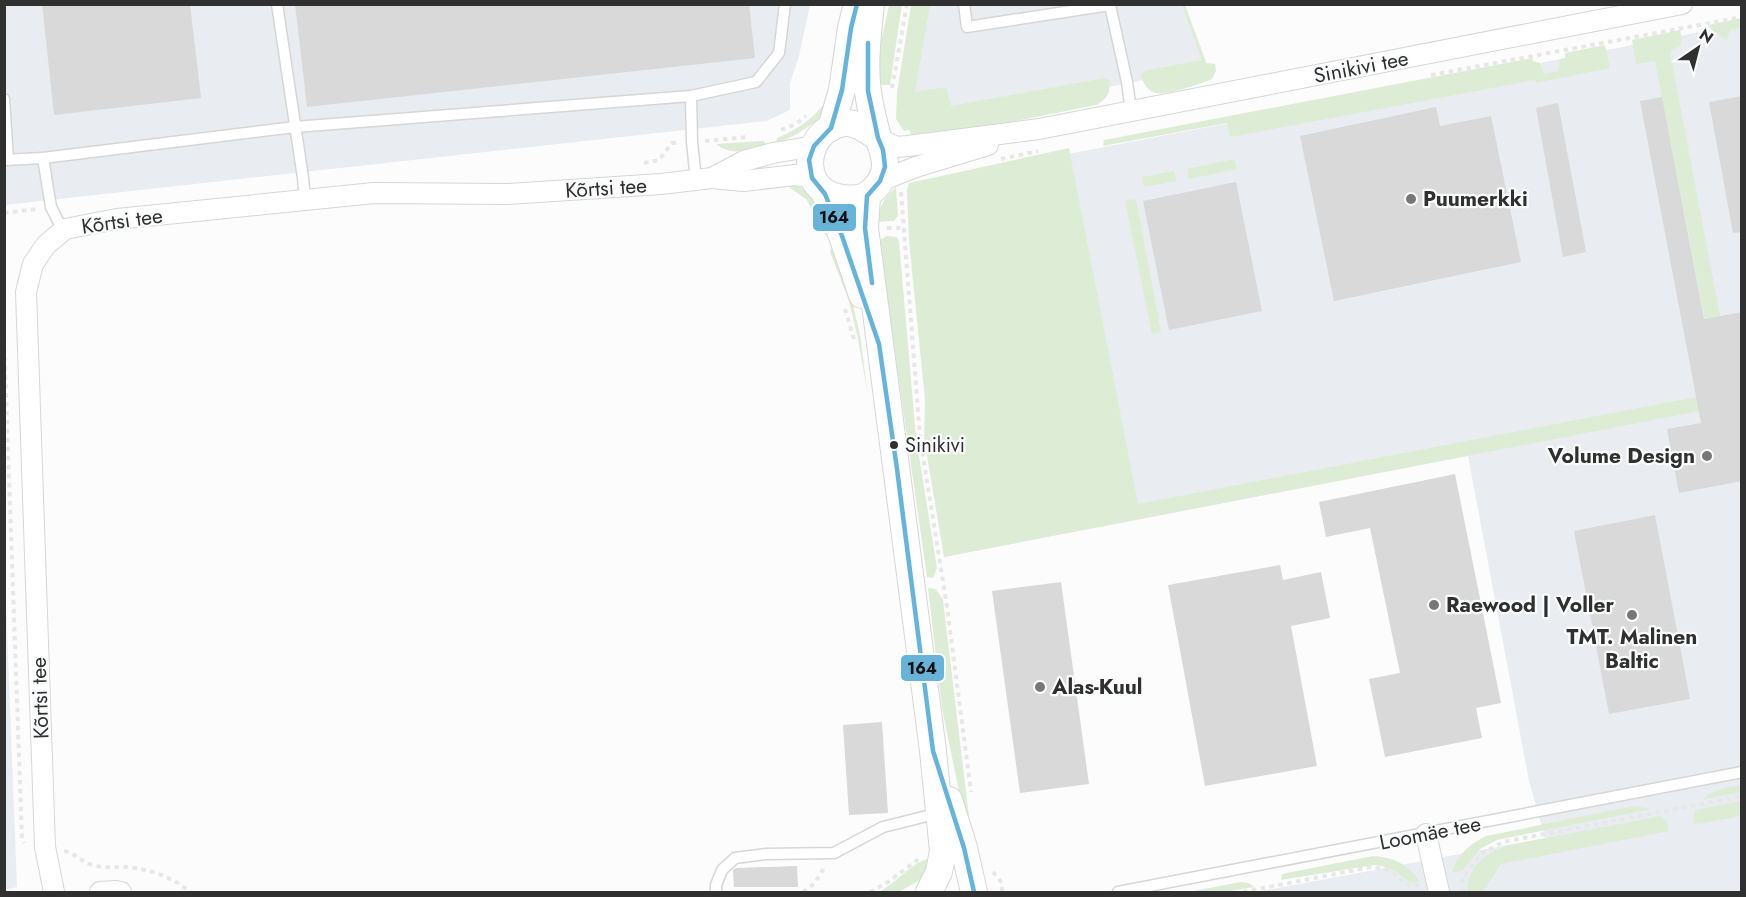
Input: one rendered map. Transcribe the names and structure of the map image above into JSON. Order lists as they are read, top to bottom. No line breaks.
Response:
{"streets":{"street":["Sinikivi tee","Kõrtsi tee"],"lane":["Loomäe tee"]},"crossings":[["Sinikivi tee","Kõrtsi tee"]],"places":["Puumerkki","Sinikivi","Volume Design","Raewood | Voller","TMT. Malinen Baltic","Alas-Kuul"],"lines":["transit line 164"],"north":"top right"}
